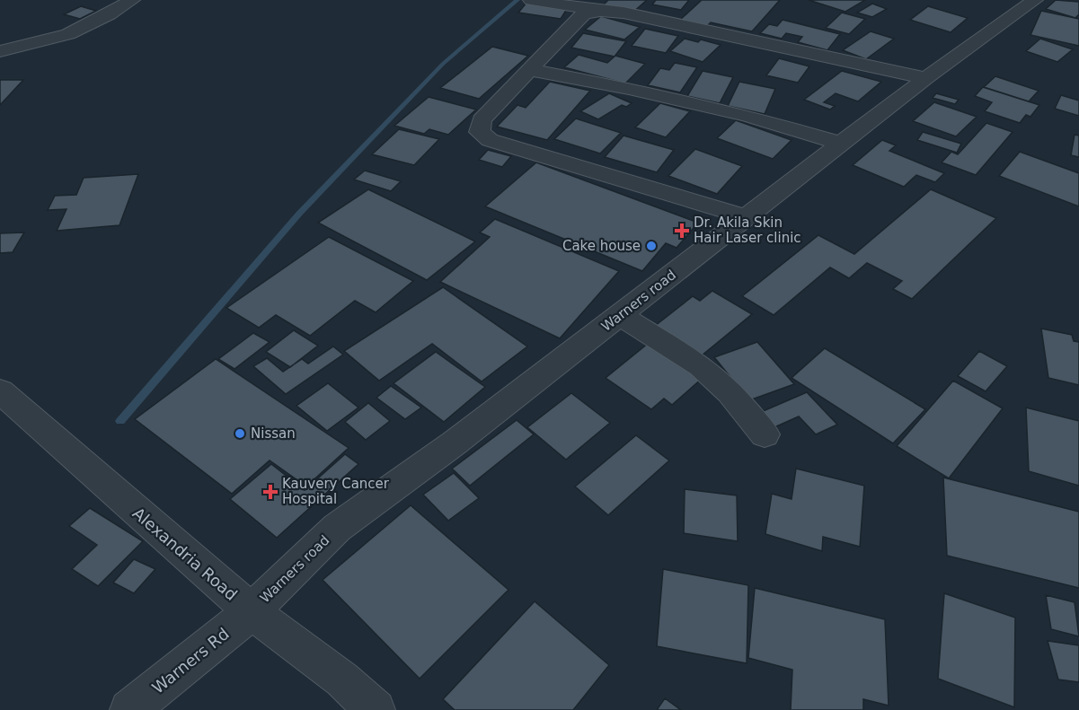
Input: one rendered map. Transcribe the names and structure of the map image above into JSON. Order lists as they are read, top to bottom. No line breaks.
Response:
{"streets":{"street":["Warners road","Alexandria Road","Warners Rd"]},"crossings":[["Warners road","Alexandria Road"],["Warners road","Warners Rd"],["Alexandria Road","Warners Rd"]],"places":{"health":["Dr. Akila Skin Hair Laser clinic","Kauvery Cancer Hospital"],"other":["Cake house","Nissan"]}}
